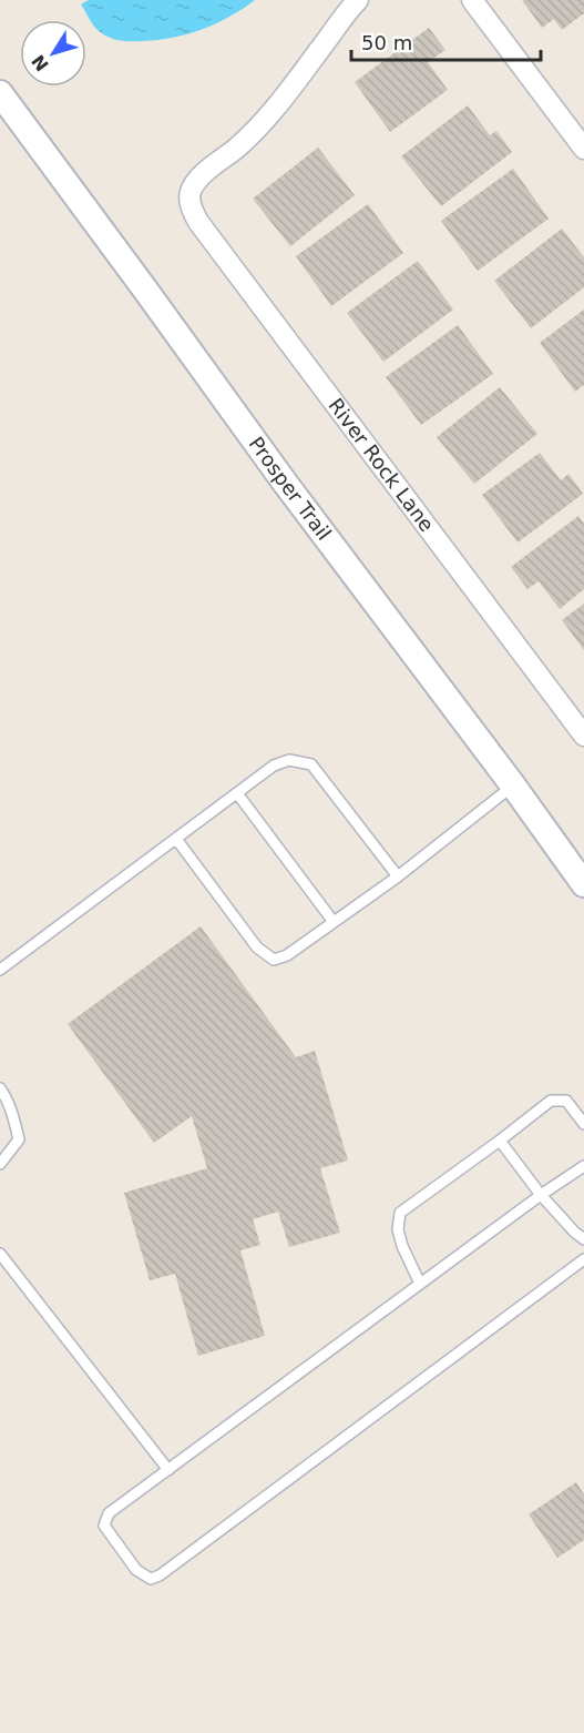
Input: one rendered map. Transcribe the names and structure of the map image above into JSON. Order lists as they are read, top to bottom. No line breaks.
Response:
{"streets":{"street":["River Rock Lane","Prosper Trail"]},"scale_bar":"50 m","north":"bottom left"}
